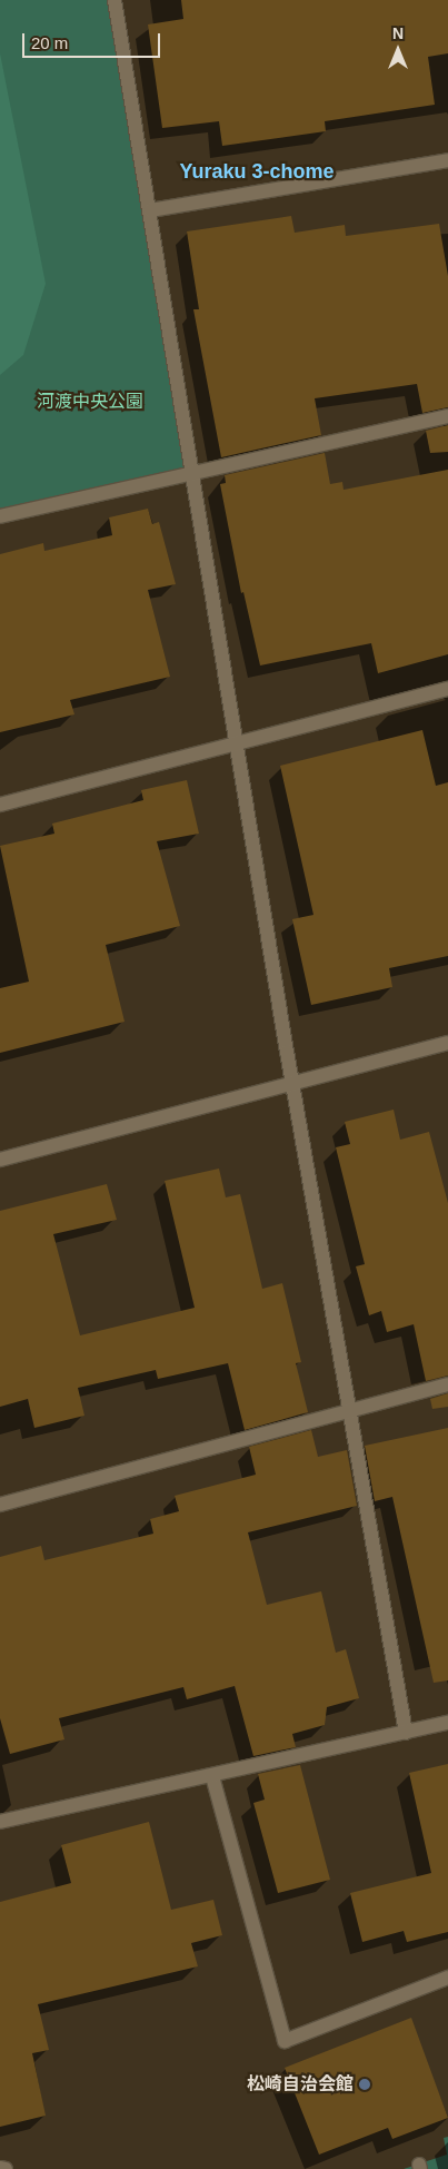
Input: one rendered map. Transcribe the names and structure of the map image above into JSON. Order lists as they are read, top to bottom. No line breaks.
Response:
{"districts":["Yuraku 3-chome"],"parks":["河渡中央公園"],"places":["松崎自治会館"],"scale_bar":"20 m","north":"top"}
